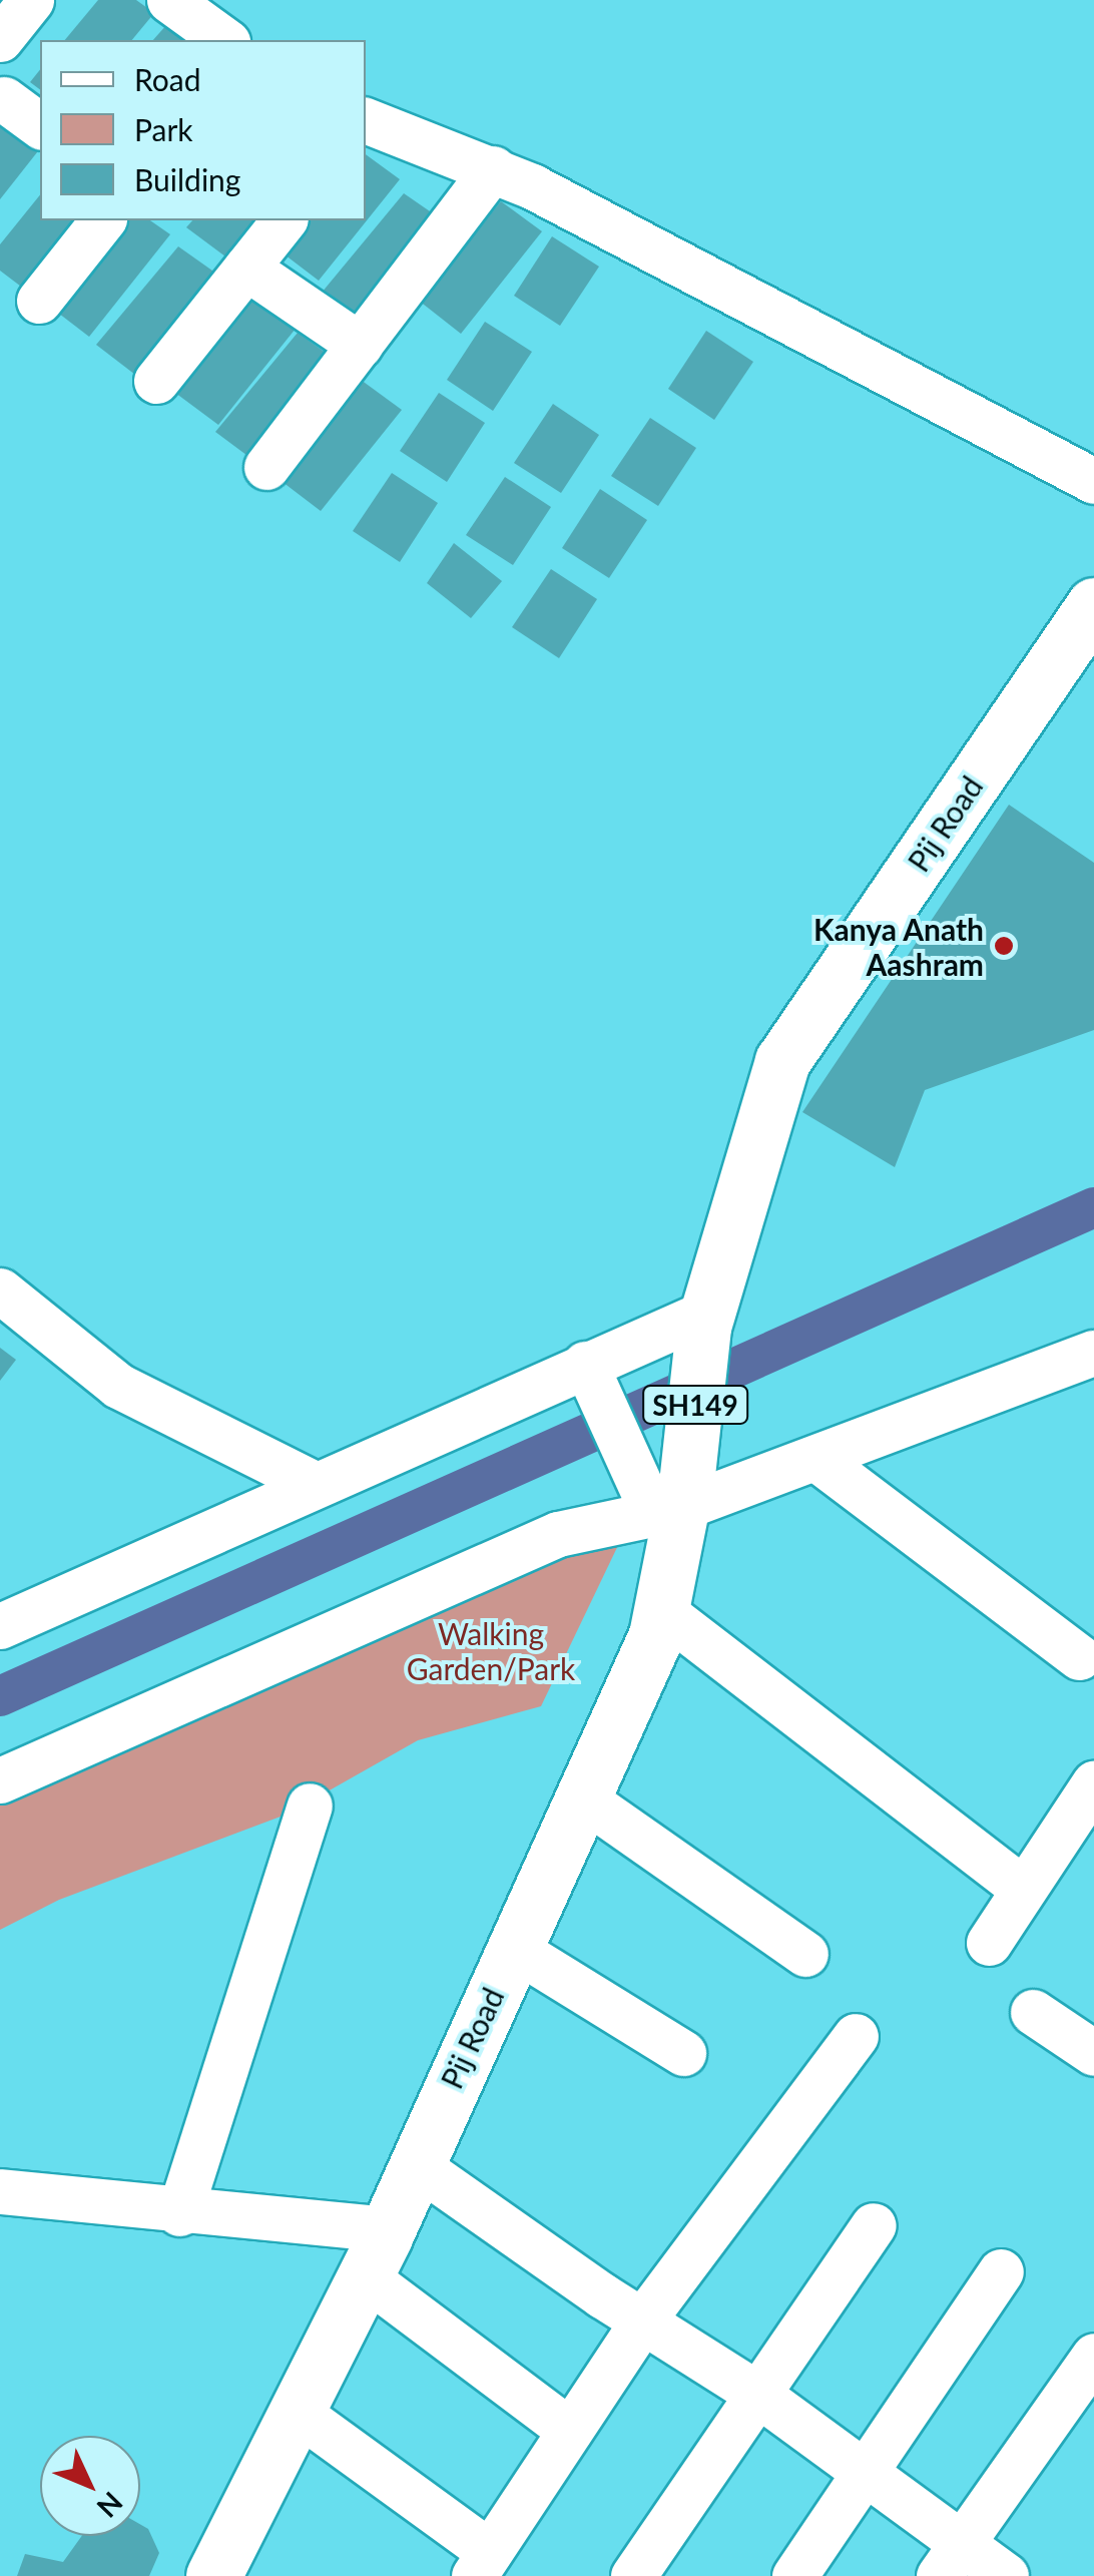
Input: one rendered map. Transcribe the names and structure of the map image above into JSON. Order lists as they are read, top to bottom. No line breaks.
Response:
{"streets":{"main road":["Pij Road","SH149"]},"crossings":[["Pij Road","SH149"]],"parks":["Walking Garden/Park"],"places":["Kanya Anath Aashram"],"legend":["Road","Park","Building"],"north":"bottom right"}
